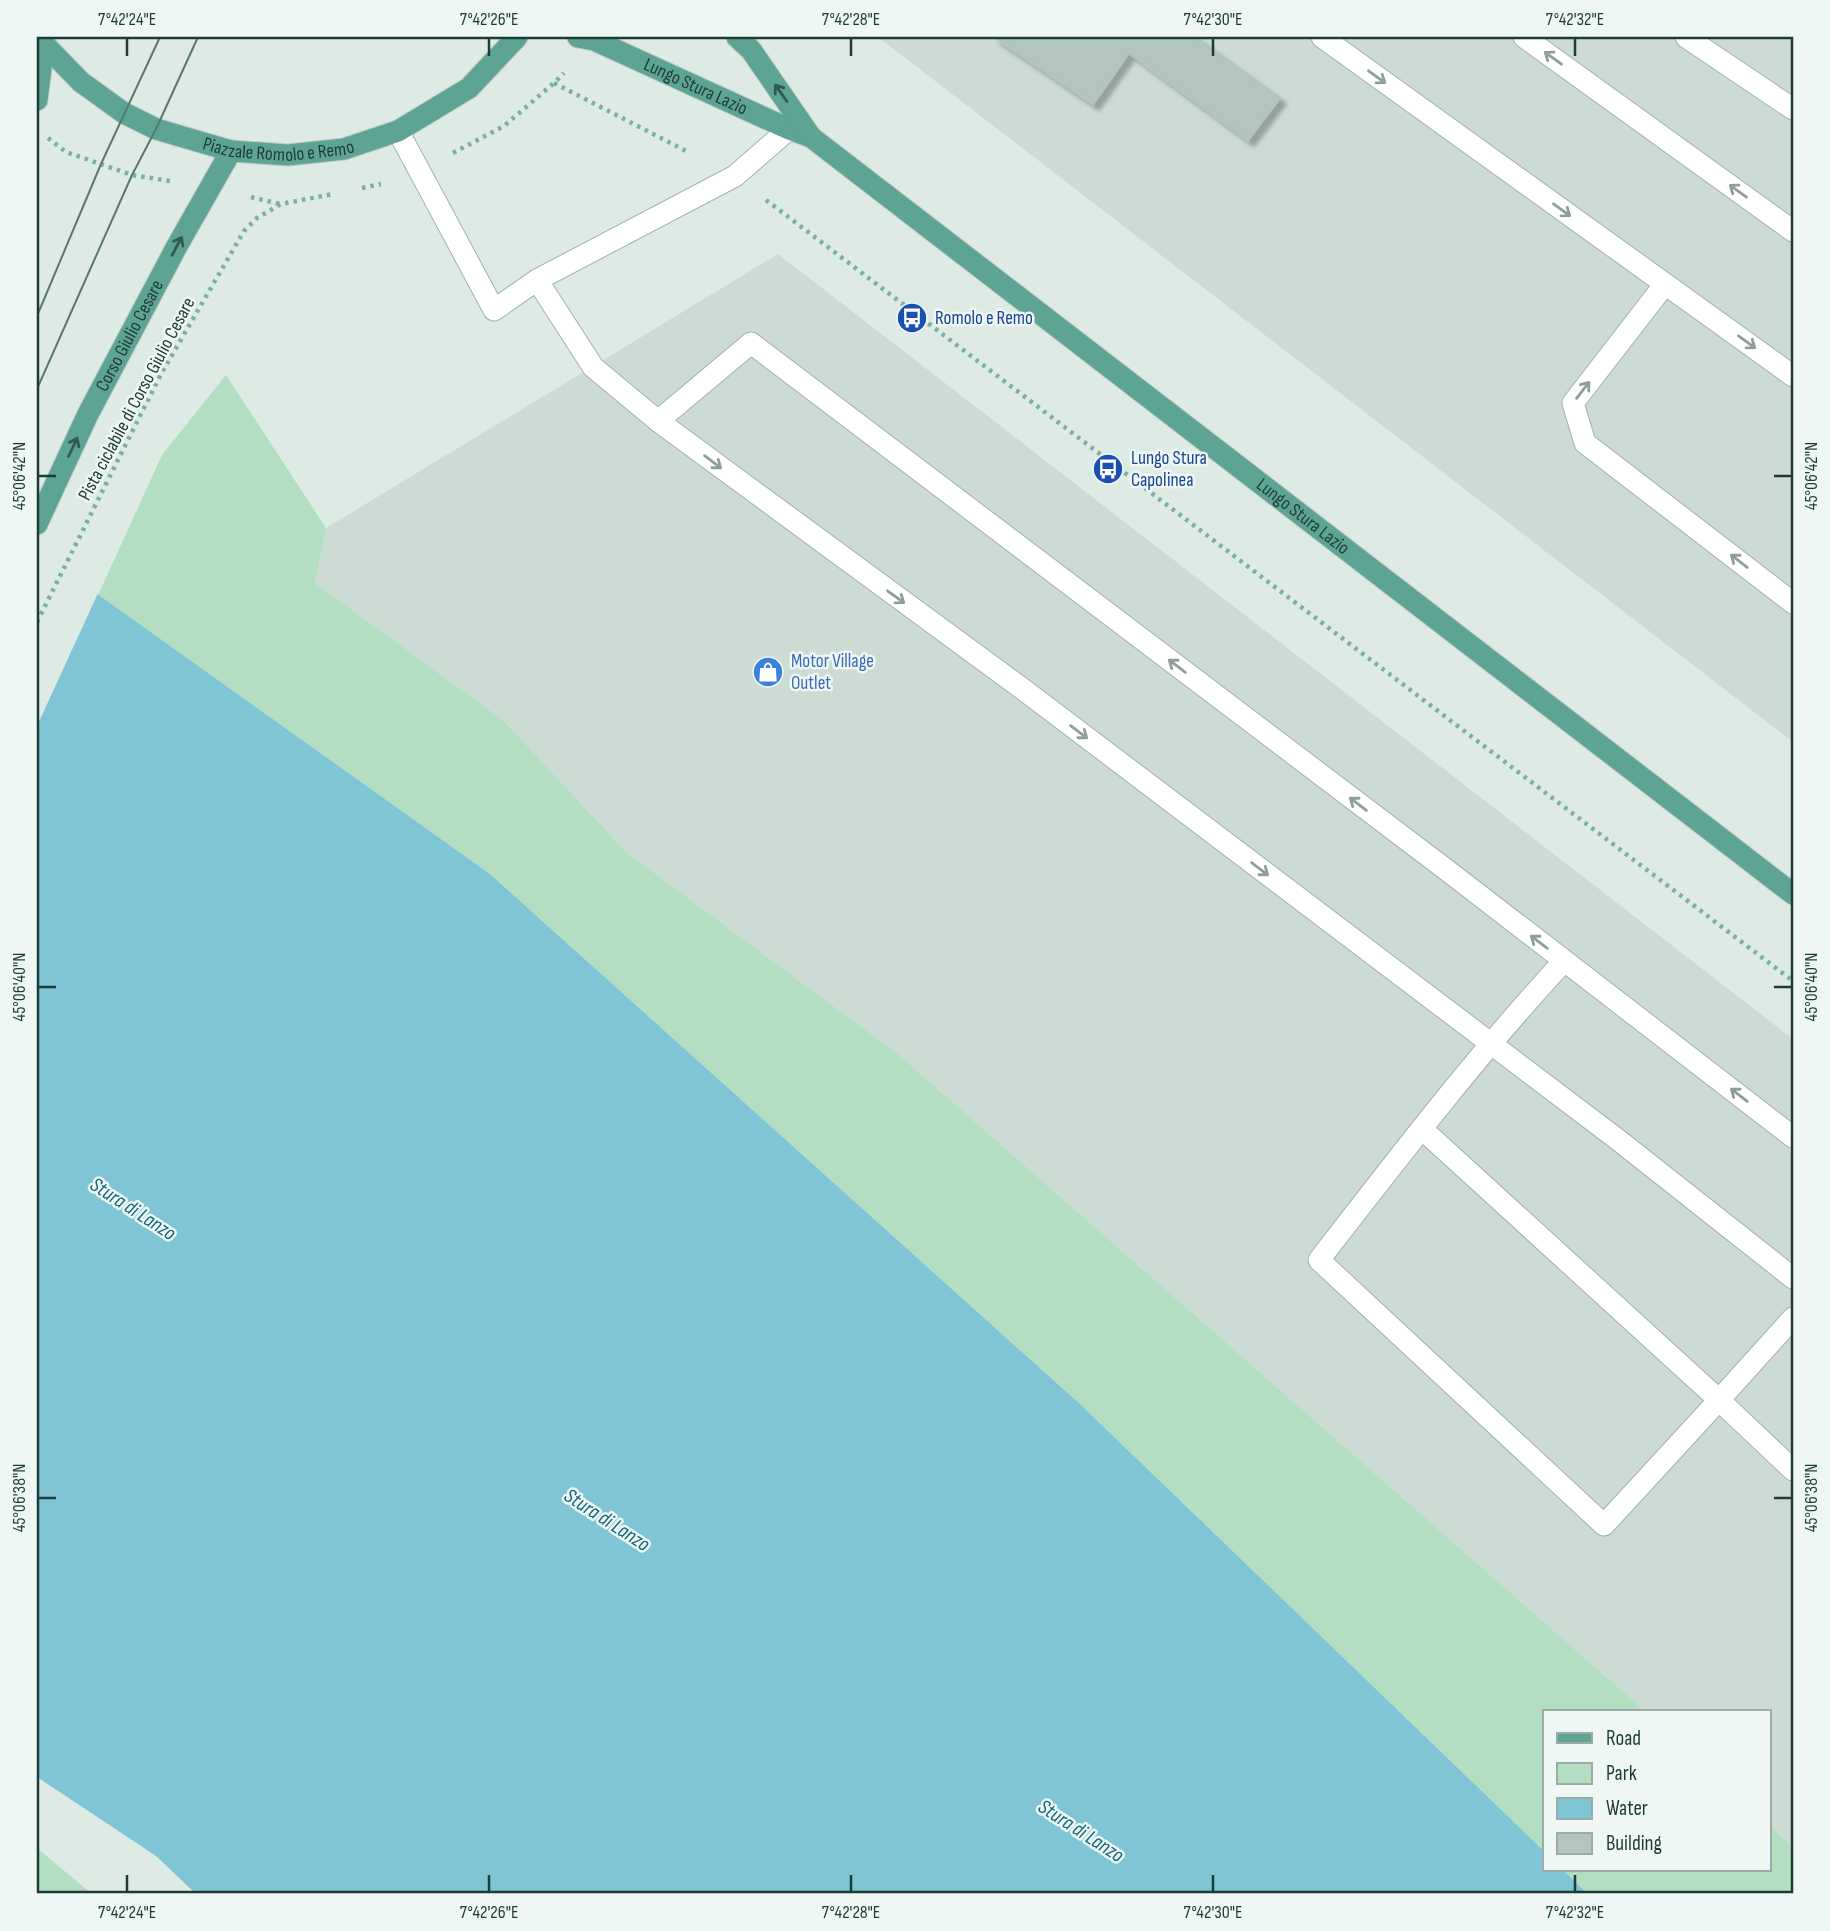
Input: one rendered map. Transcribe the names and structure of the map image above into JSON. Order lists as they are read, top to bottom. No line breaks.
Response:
{"streets":{"main road":["Lungo Stura Lazio","Piazzale Romolo e Remo","Corso Giulio Cesare"],"path":["Pista ciclabile di Corso Giulio Cesare"]},"crossings":[["Piazzale Romolo e Remo","Corso Giulio Cesare"],["Corso Giulio Cesare","Pista ciclabile di Corso Giulio Cesare"]],"one_way":["Corso Giulio Cesare"],"water":["Stura di Lanzo"],"places":{"bus stop":["Romolo e Remo","Lungo Stura Capolinea"],"shop":["Motor Village Outlet"]},"legend":["Road","Park","Water","Building"],"coordinates":["7°42'24\"E","7°42'26\"E","7°42'28\"E","7°42'30\"E","7°42'32\"E","45°06'42\"N","45°06'40\"N","45°06'38\"N"]}
